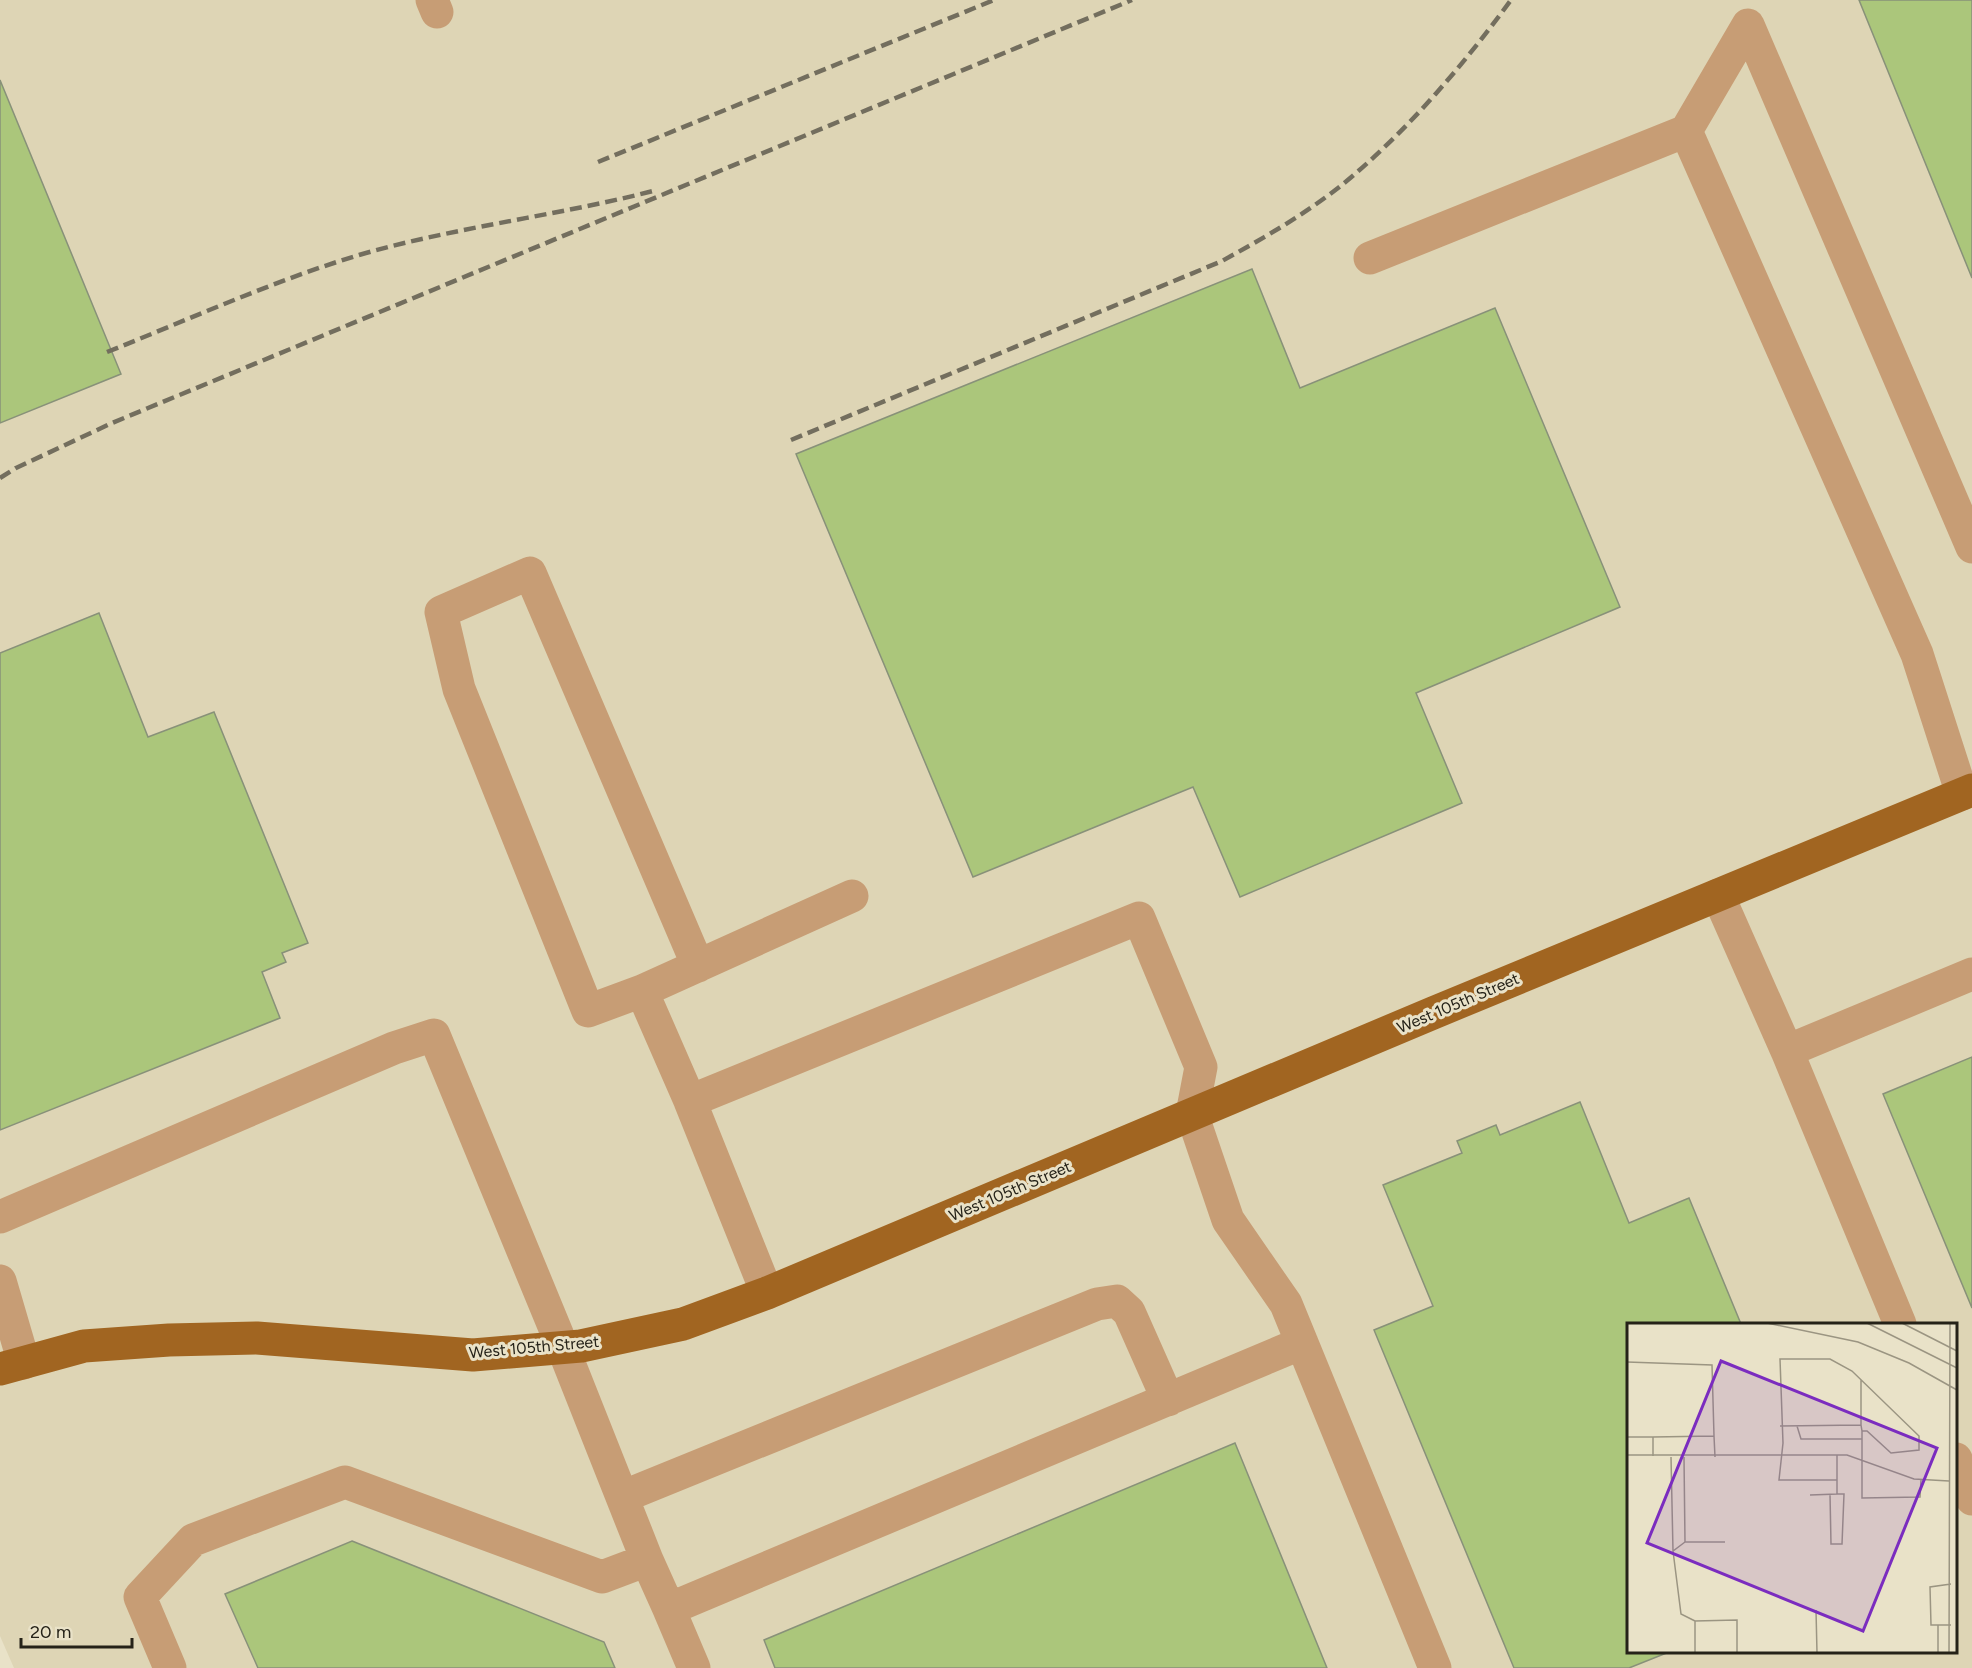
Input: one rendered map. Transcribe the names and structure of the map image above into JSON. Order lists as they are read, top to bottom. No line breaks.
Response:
{"streets":{"main road":["West 105th Street"]},"scale_bar":"20 m"}
